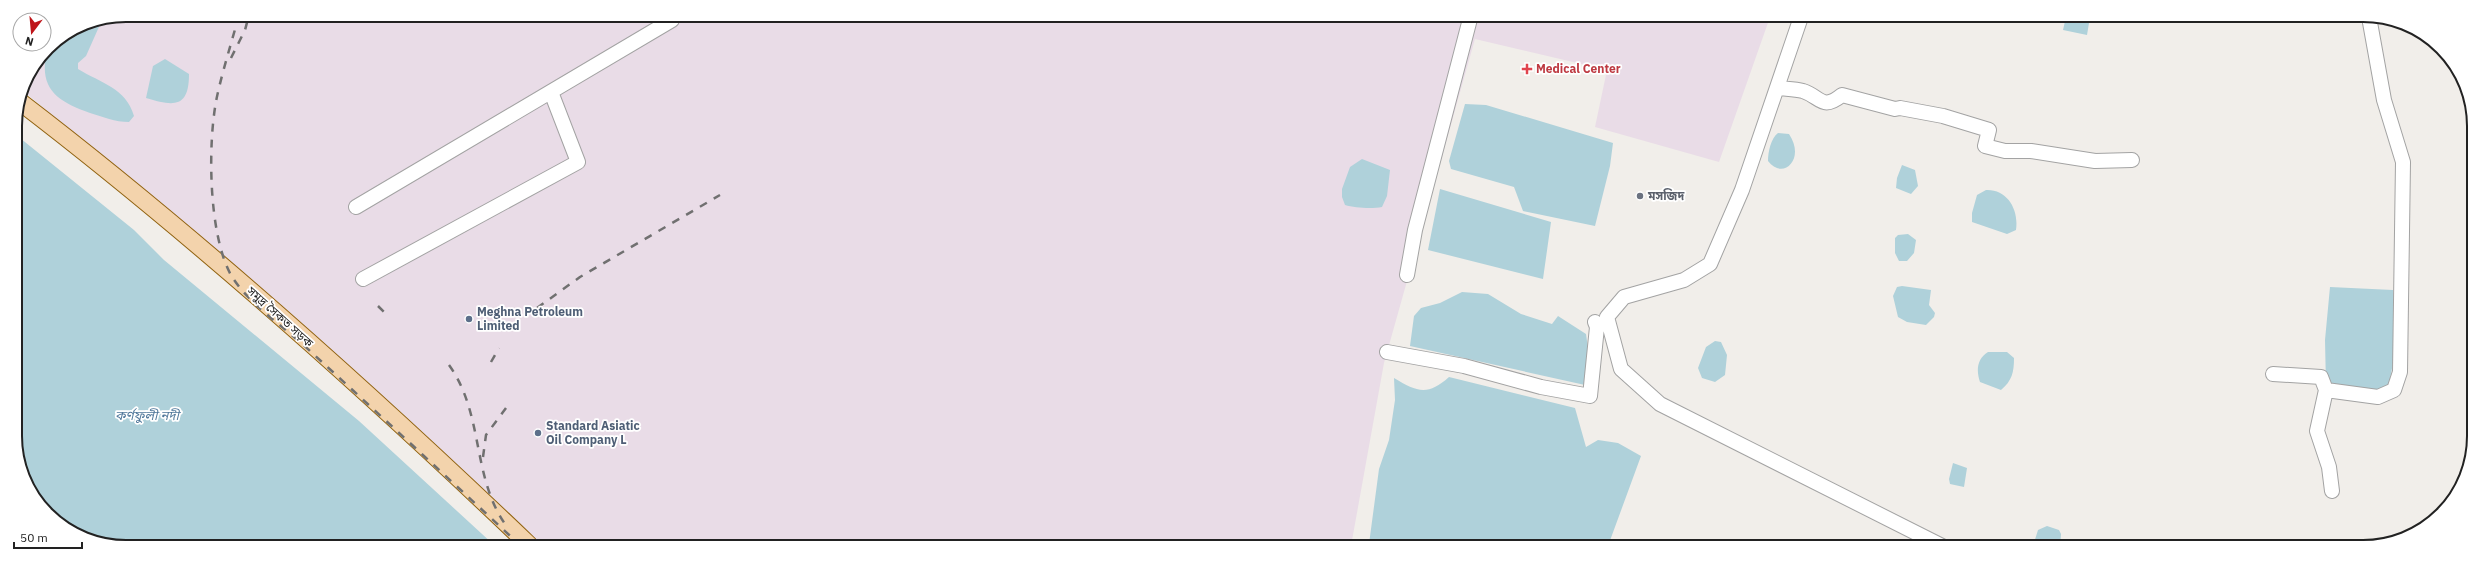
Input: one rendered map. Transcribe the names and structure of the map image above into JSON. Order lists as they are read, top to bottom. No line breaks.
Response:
{"streets":{"main road":["সমুদ্র সৈকত সড়ক"]},"water":["কর্ণফুলী নদী"],"places":{"health":["Medical Center"],"other":["মসজিদ","Meghna Petroleum Limited","Standard Asiatic Oil Company L"]},"scale_bar":"50 m","north":"bottom"}
